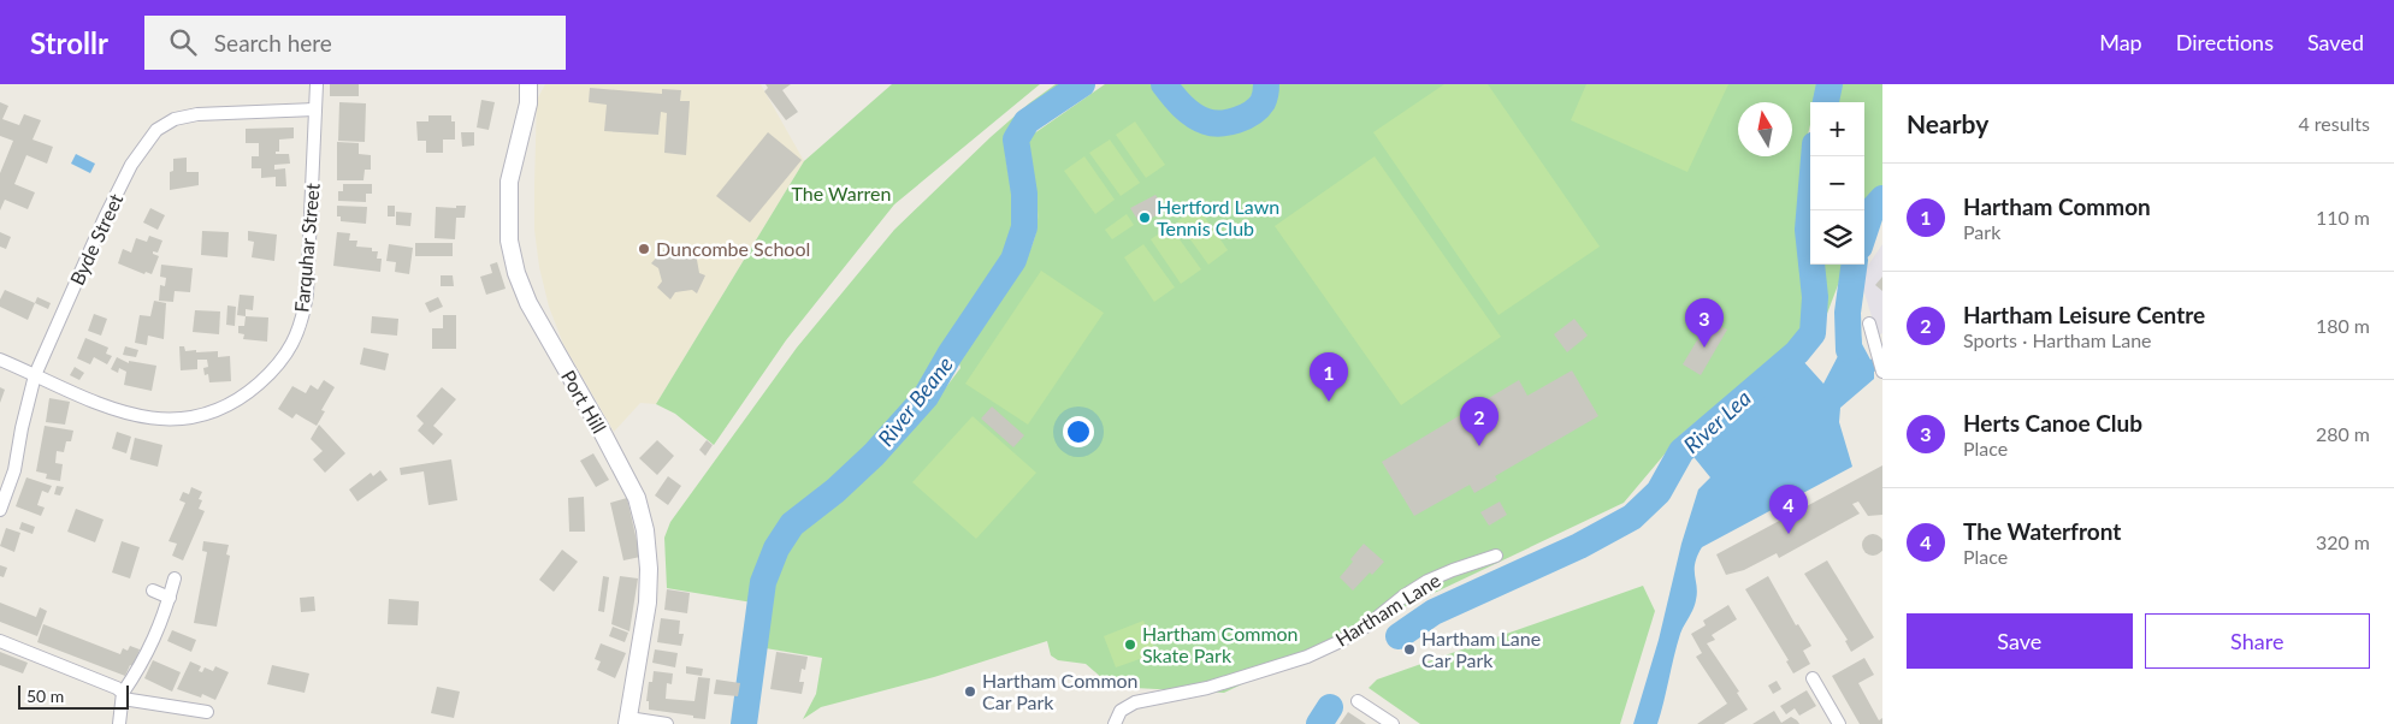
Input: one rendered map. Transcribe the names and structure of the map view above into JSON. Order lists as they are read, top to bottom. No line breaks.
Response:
{"streets":{"main road":["Port Hill"],"street":["Byde Street","Farquhar Street","Hartham Lane"]},"crossings":[["Byde Street","Farquhar Street"]],"water":["River Beane","River Lea"],"parks":["The Warren"],"places":["Hertford Lawn Tennis Club","Duncombe School","Hartham Common Skate Park","Hartham Lane Car Park","Hartham Common Car Park"],"scale_bar":"50 m","north":"top","page":{"header":"Strollr","search":"Search here","nav":["Map","Directions","Saved"],"heading":["Nearby","4 results"],"map_buttons":["+","−"],"list":[{"mark":"1","name":"Hartham Common","note":"Park","value":"110 m"},{"mark":"2","name":"Hartham Leisure Centre","note":"Sports · Hartham Lane","value":"180 m"},{"mark":"3","name":"Herts Canoe Club","note":"Place","value":"280 m"},{"mark":"4","name":"The Waterfront","note":"Place","value":"320 m"}],"pins":["3","1","2","4"],"buttons":["Save","Share"],"scale":"50 m"}}
